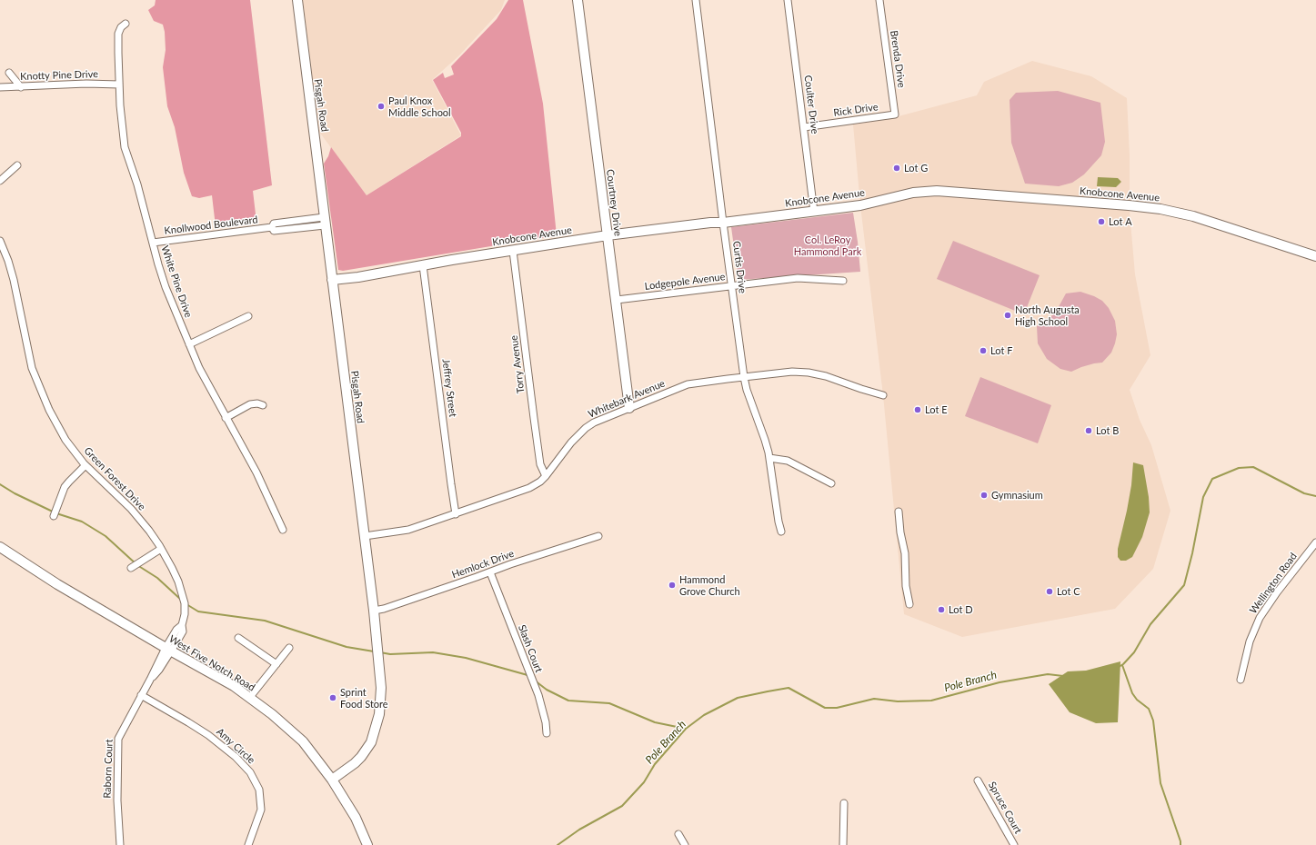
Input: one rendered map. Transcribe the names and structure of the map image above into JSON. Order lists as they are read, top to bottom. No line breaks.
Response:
{"streets":{"street":["Brenda Drive","Knotty Pine Drive","Coulter Drive","Pisgah Road","Rick Drive","Knobcone Avenue","Courtney Drive","Knollwood Boulevard","Curtis Drive","White Pine Drive","Lodgepole Avenue","Torry Avenue","Jeffrey Street","Whitebark Avenue","Green Forest Drive","Hemlock Drive","Wellington Road","Slash Court","West Five Notch Road","Amy Circle","Raborn Court","Spruce Court"]},"crossings":[["Brenda Drive","Rick Drive"],["Knotty Pine Drive","White Pine Drive"],["Coulter Drive","Rick Drive"],["Coulter Drive","Knobcone Avenue"],["Pisgah Road","Knobcone Avenue"],["Pisgah Road","Knollwood Boulevard"],["Pisgah Road","Whitebark Avenue"],["Pisgah Road","Hemlock Drive"],["Pisgah Road","West Five Notch Road"],["Knobcone Avenue","Courtney Drive"],["Knobcone Avenue","Curtis Drive"],["Knobcone Avenue","Torry Avenue"],["Knobcone Avenue","Jeffrey Street"],["Courtney Drive","Lodgepole Avenue"],["Courtney Drive","Whitebark Avenue"],["Knollwood Boulevard","White Pine Drive"],["Curtis Drive","Lodgepole Avenue"],["Curtis Drive","Whitebark Avenue"],["Torry Avenue","Whitebark Avenue"],["Jeffrey Street","Whitebark Avenue"],["Green Forest Drive","West Five Notch Road"],["Green Forest Drive","Raborn Court"],["Hemlock Drive","Slash Court"],["West Five Notch Road","Raborn Court"],["Amy Circle","Raborn Court"]],"water":["Pole Branch"],"parks":["Col. LeRoy Hammond Park"],"places":["Paul Knox Middle School","Lot G","Lot A","North Augusta High School","Lot F","Lot E","Lot B","Gymnasium","Hammond Grove Church","Lot C","Lot D","Sprint Food Store"]}
